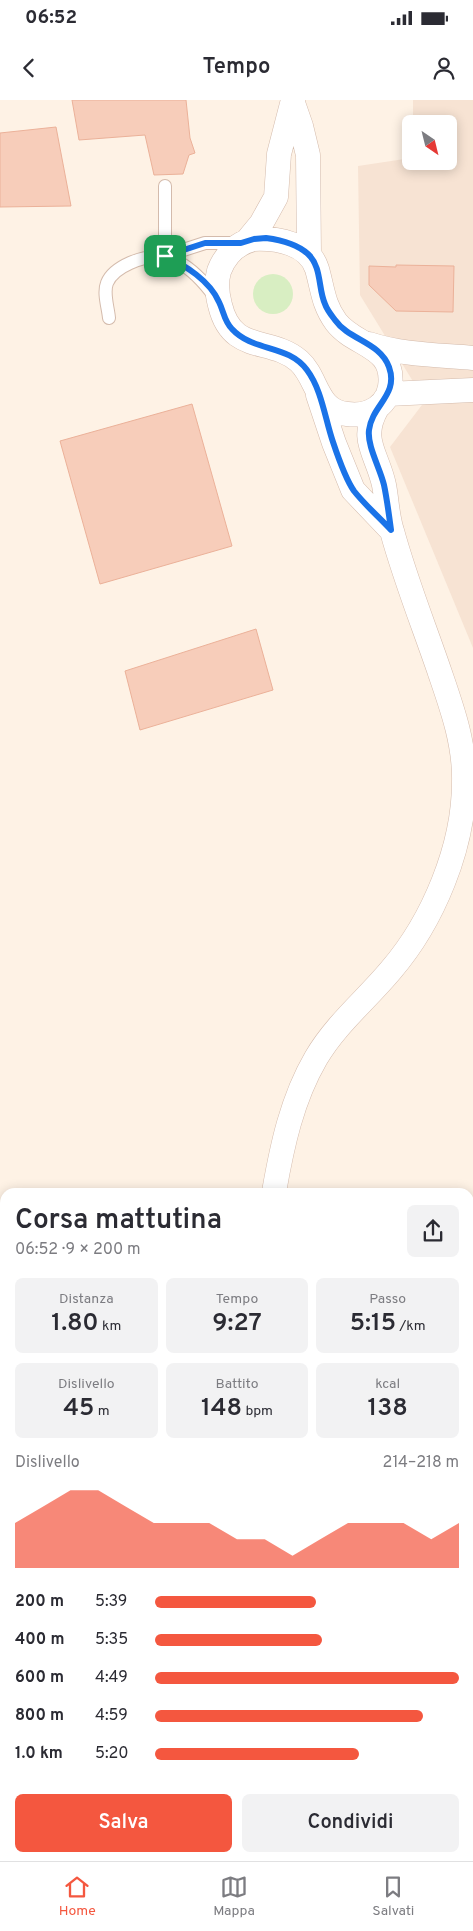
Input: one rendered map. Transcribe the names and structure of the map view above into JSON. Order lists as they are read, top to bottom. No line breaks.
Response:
{"north":"bottom right","page":{"status":"06:52","header":"Tempo","heading":["Corsa mattutina","06:52 · 9 × 200 m"],"stats":[["Distanza","1.80 km"],["Tempo","9:27"],["Passo","5:15 /km"],["Dislivello","45 m"],["Battito","148 bpm"],["kcal","138"]],"chart":["Dislivello","214–218 m"],"list":[{"name":"200 m","note":"5:39"},{"name":"400 m","note":"5:35"},{"name":"600 m","note":"4:49"},{"name":"800 m","note":"4:59"},{"name":"1.0 km","note":"5:20"}],"buttons":["Salva","Condividi"],"tabs":["Home","Mappa","Salvati"]}}
